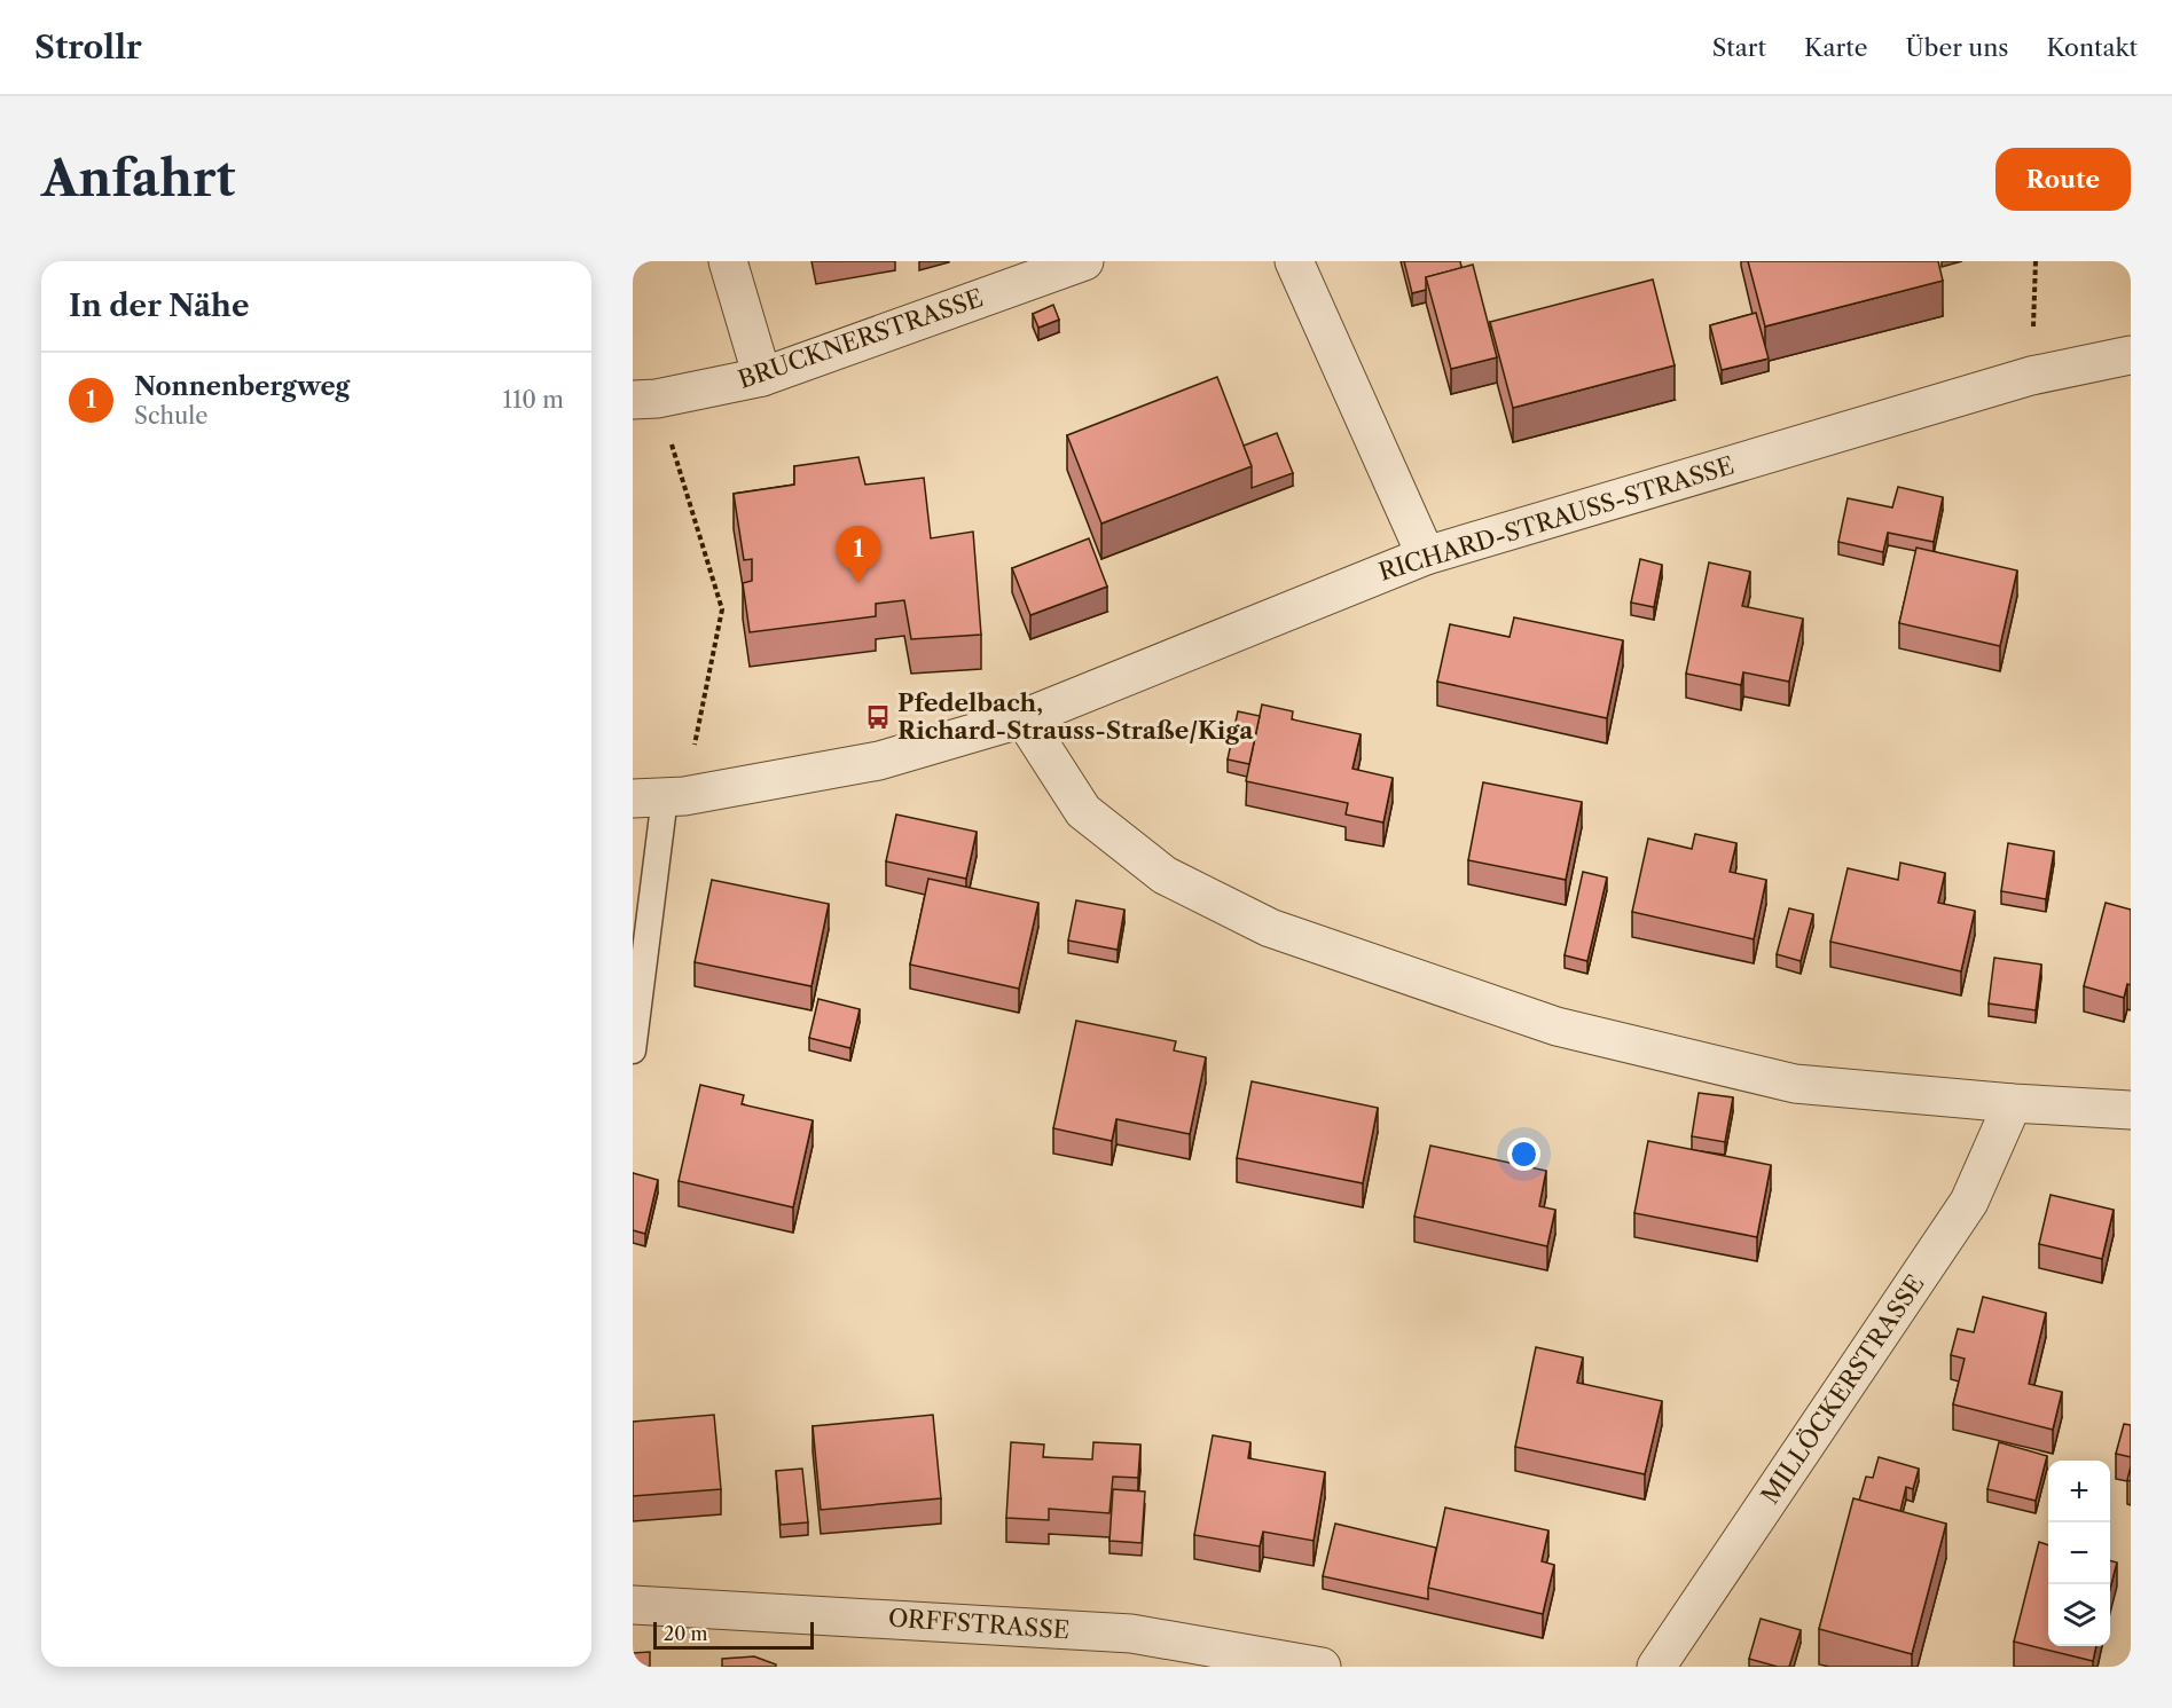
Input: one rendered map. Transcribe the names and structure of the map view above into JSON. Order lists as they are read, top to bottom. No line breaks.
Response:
{"streets":{"street":["BRUCKNERSTRASSE","RICHARD-STRAUSS-STRASSE","MILLÖCKERSTRASSE","ORFFSTRASSE"]},"places":{"bus stop":["Pfedelbach, Richard-Strauss-Straße/Kiga"]},"scale_bar":"20 m","page":{"header":"Strollr","nav":["Start","Karte","Über uns","Kontakt"],"buttons":"Route","title":"Anfahrt","heading":"In der Nähe","list":[{"mark":"1","name":"Nonnenbergweg","note":"Schule","value":"110 m"}],"pins":"1","map_buttons":["+","−"],"scale":"20 m"}}
